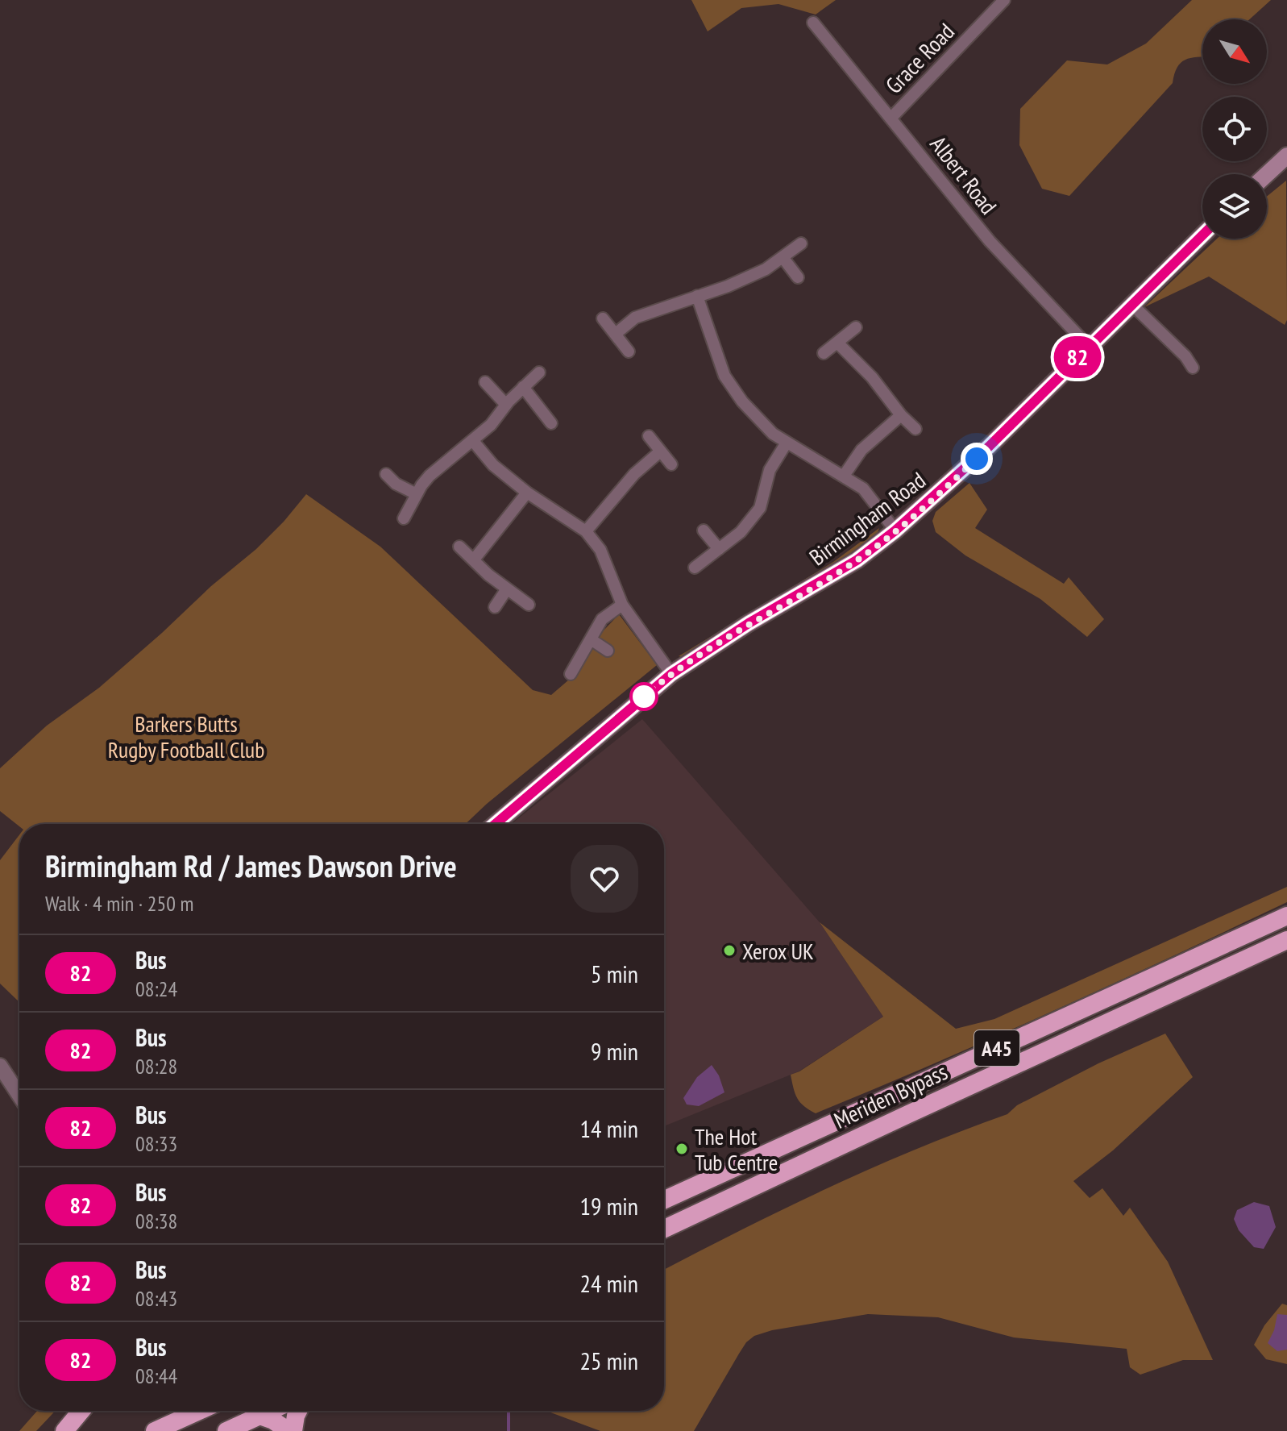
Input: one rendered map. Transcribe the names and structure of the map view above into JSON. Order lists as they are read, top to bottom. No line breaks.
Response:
{"streets":{"highway":["A45","Meriden Bypass"],"main road":["Birmingham Road"],"street":["Grace Road","Albert Road"]},"crossings":[["Grace Road","Albert Road"],["Albert Road","Birmingham Road"]],"parks":["Barkers Butts Rugby Football Club"],"places":["Xerox UK","The Hot Tub Centre"],"lines":["bus line 82"],"north":"bottom right","page":{"on_map":"82","heading":["Birmingham Rd / James Dawson Drive","Walk · 4 min · 250 m"],"list":[{"mark":"82","name":"Bus","note":"08:24","value":"5 min"},{"mark":"82","name":"Bus","note":"08:28","value":"9 min"},{"mark":"82","name":"Bus","note":"08:33","value":"14 min"},{"mark":"82","name":"Bus","note":"08:38","value":"19 min"},{"mark":"82","name":"Bus","note":"08:43","value":"24 min"},{"mark":"82","name":"Bus","note":"08:44","value":"25 min"}]}}
